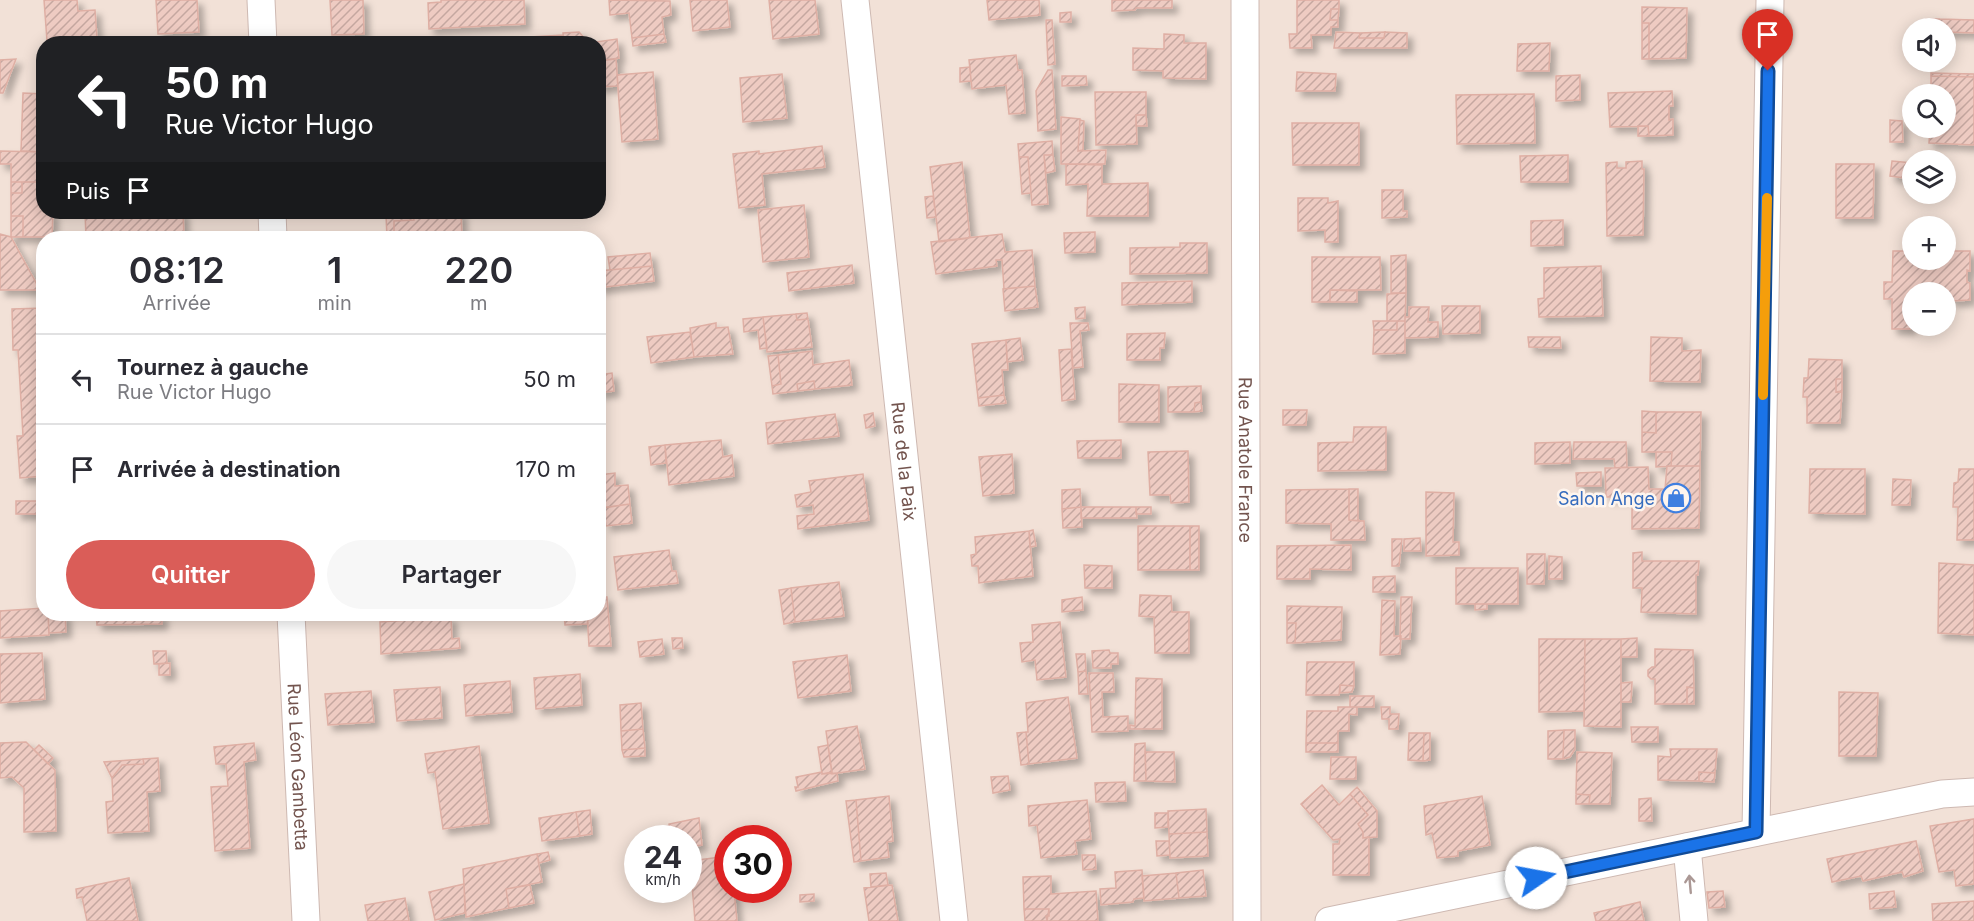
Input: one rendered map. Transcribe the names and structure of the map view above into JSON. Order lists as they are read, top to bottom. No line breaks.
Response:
{"streets":{"street":["Rue Anatole France","Rue de la Paix","Rue Léon Gambetta"]},"places":{"shop":["Salon Ange"]},"page":{"map_buttons":["+","−"],"turn":["50 m","Rue Victor Hugo"],"then":"Puis","eta":["08:12","Arrivée","1","min","220","m"],"list":[{"name":"Tournez à gauche","note":"Rue Victor Hugo","value":"50 m"},{"name":"Arrivée à destination","value":"170 m"}],"buttons":["Quitter","Partager"],"speed":"24 km/h","limit":"30"}}
